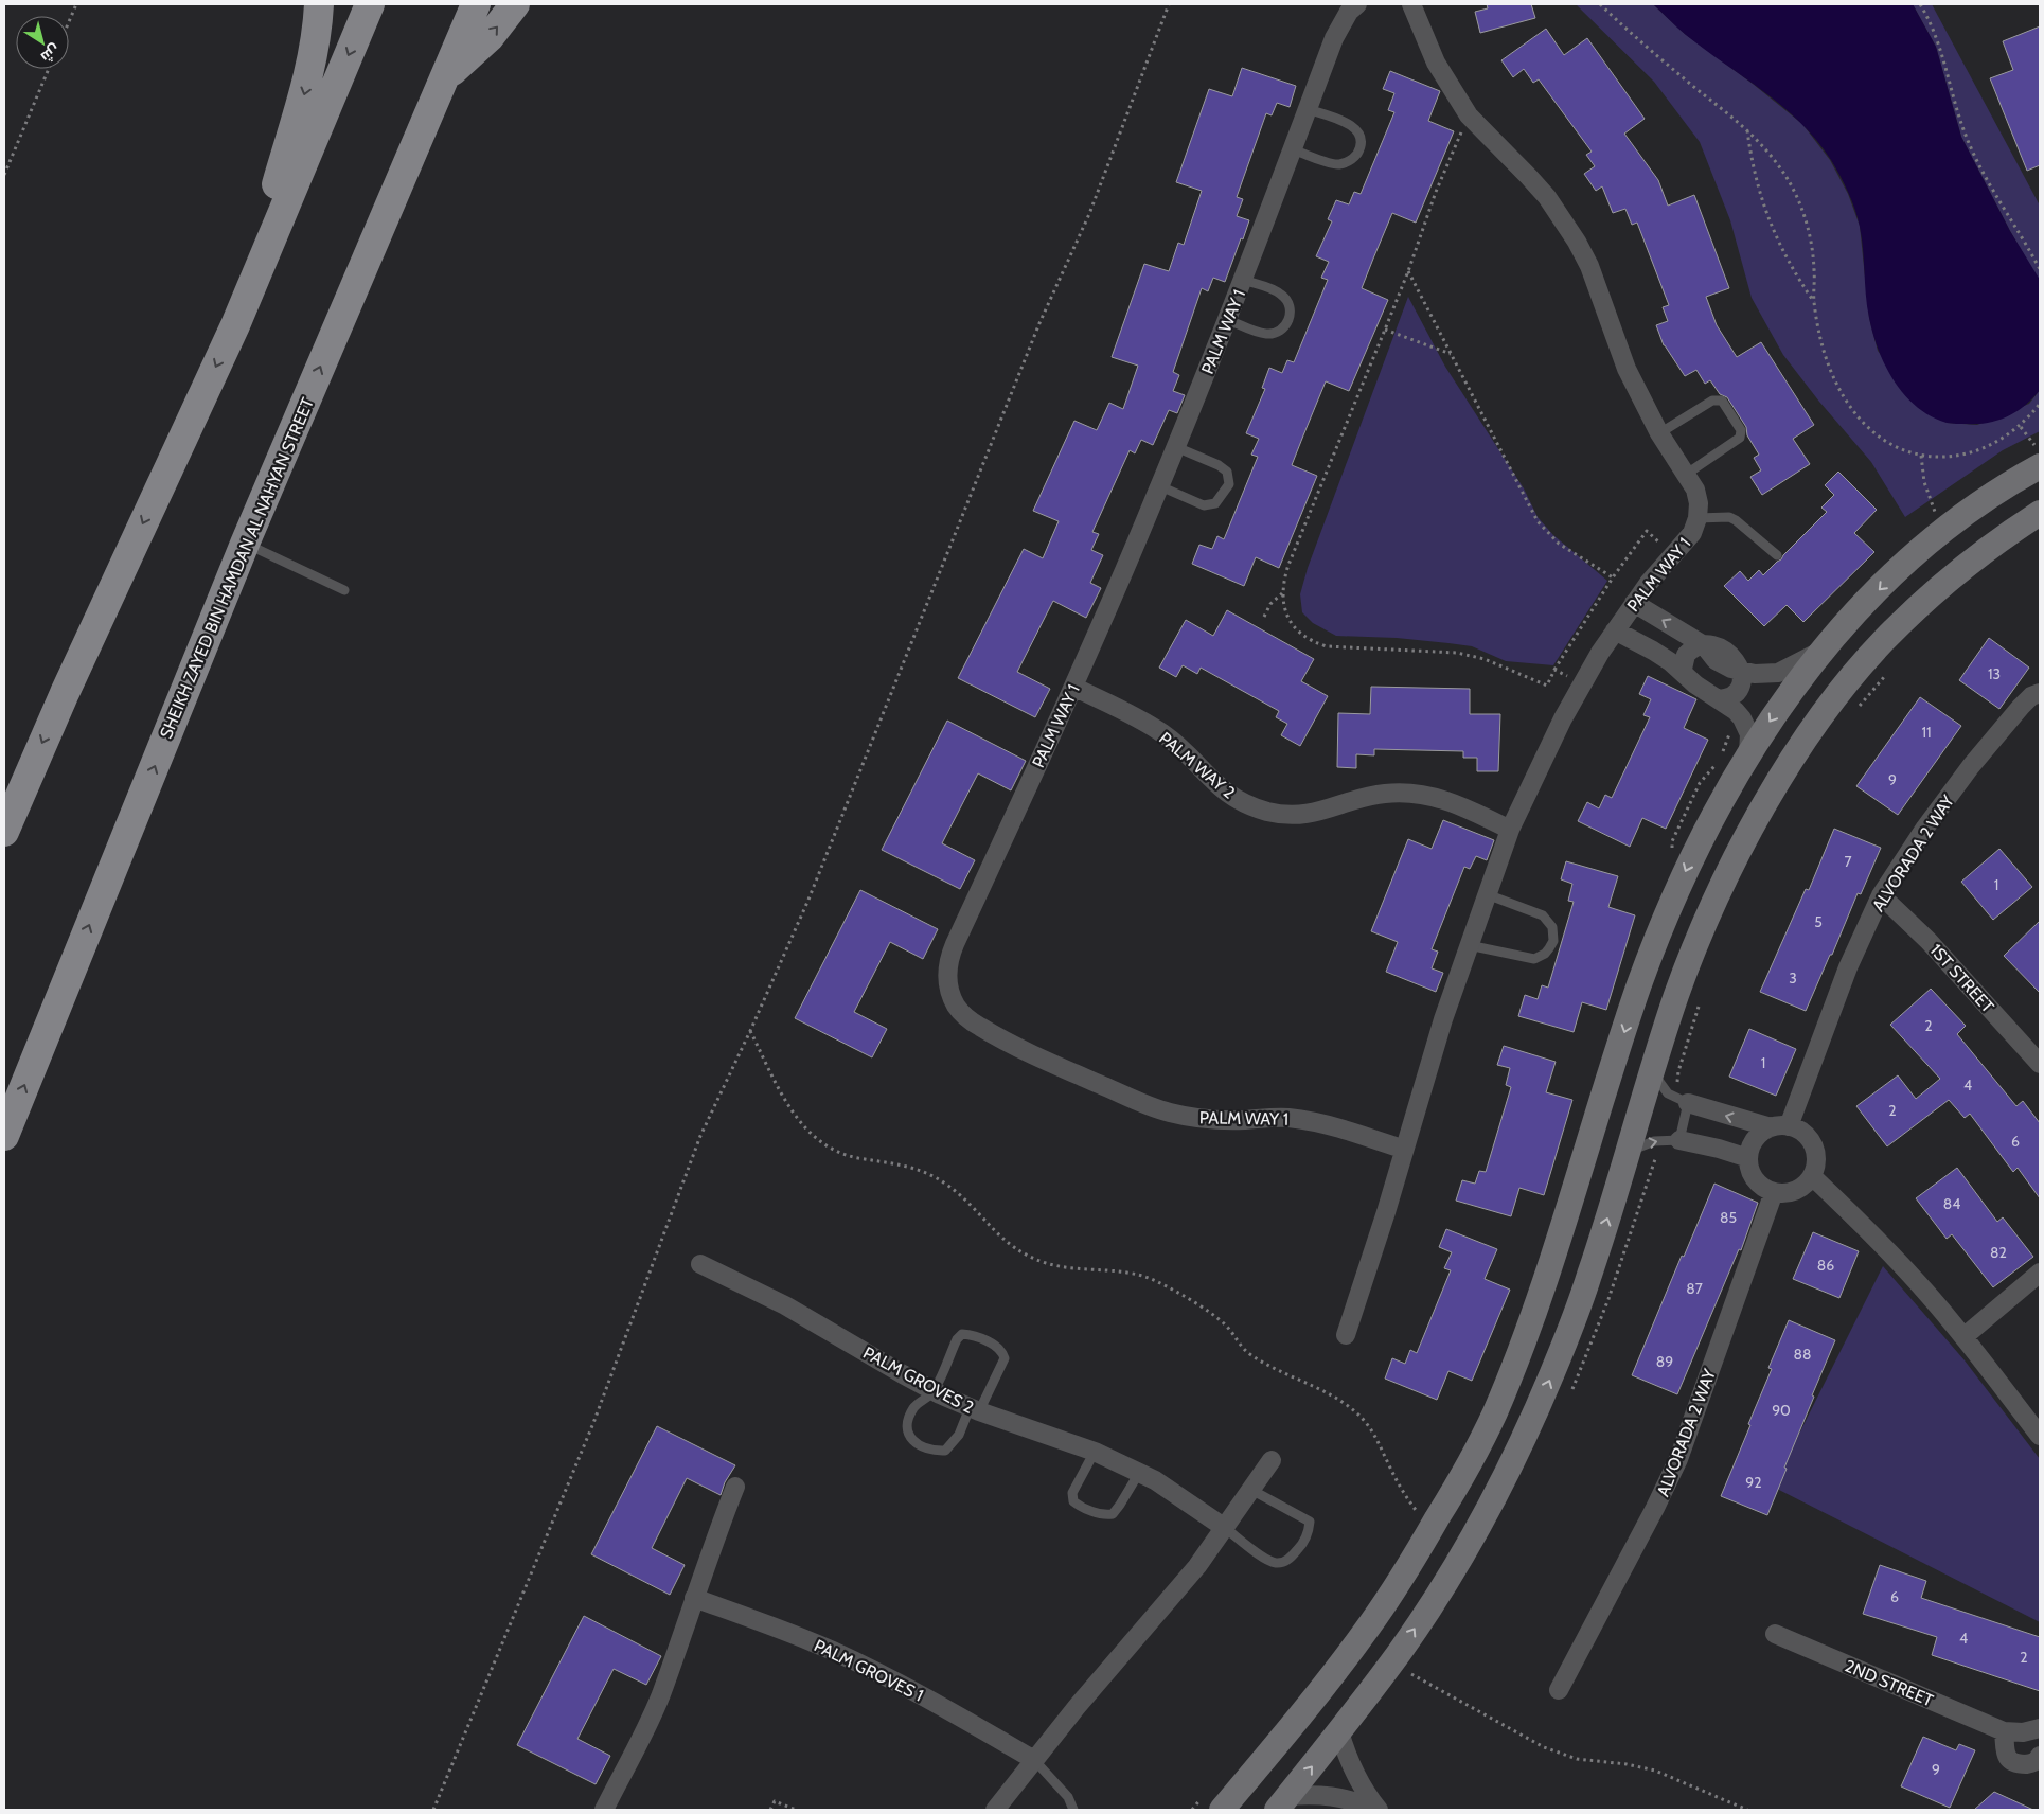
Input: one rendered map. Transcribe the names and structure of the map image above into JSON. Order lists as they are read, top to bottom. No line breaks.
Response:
{"streets":{"main road":["SHEIKH ZAYED BIN HAMDAN AL NAHYAN STREET"],"street":["PALM WAY 1","PALM WAY 2","ALVORADA 2 WAY","1ST STREET","PALM GROVES 2","PALM GROVES 1","2ND STREET"]},"crossings":[["PALM WAY 1","PALM WAY 2"],["ALVORADA 2 WAY","1ST STREET"]],"house_numbers":["13","11","9","7","1","5","3","2","1","4","2","6","84","85","82","86","87","88","89","90","92","6","4","2","9"],"north":"bottom right"}
